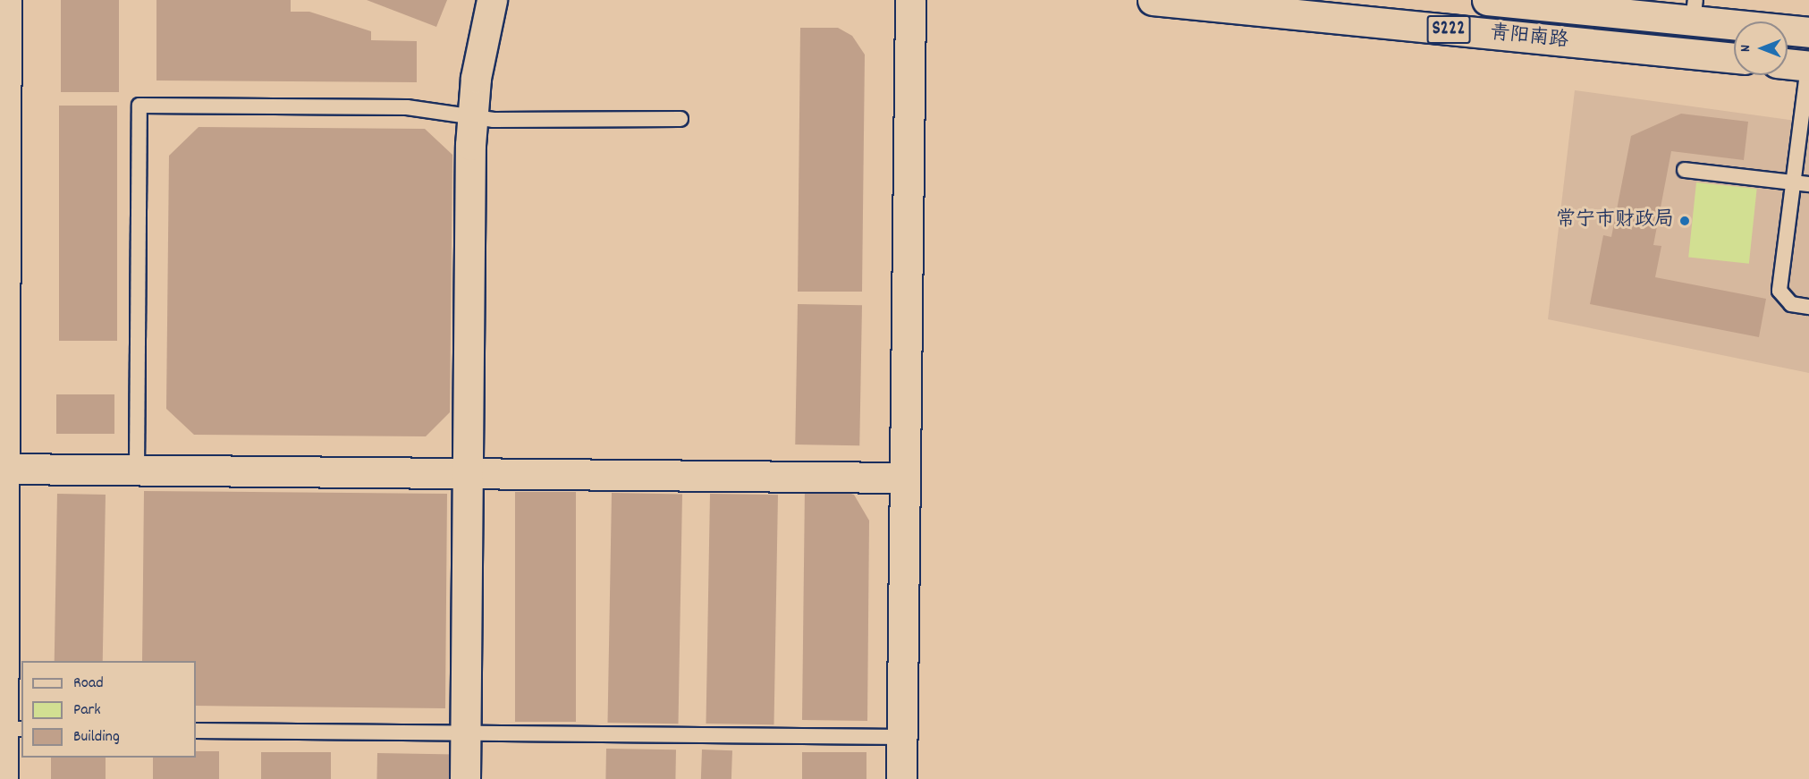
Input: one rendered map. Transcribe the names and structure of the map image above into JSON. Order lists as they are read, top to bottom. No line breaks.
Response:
{"streets":{"street":["S222","青阳南路"]},"places":["常宁市财政局"],"legend":["Road","Park","Building"],"north":"left"}
